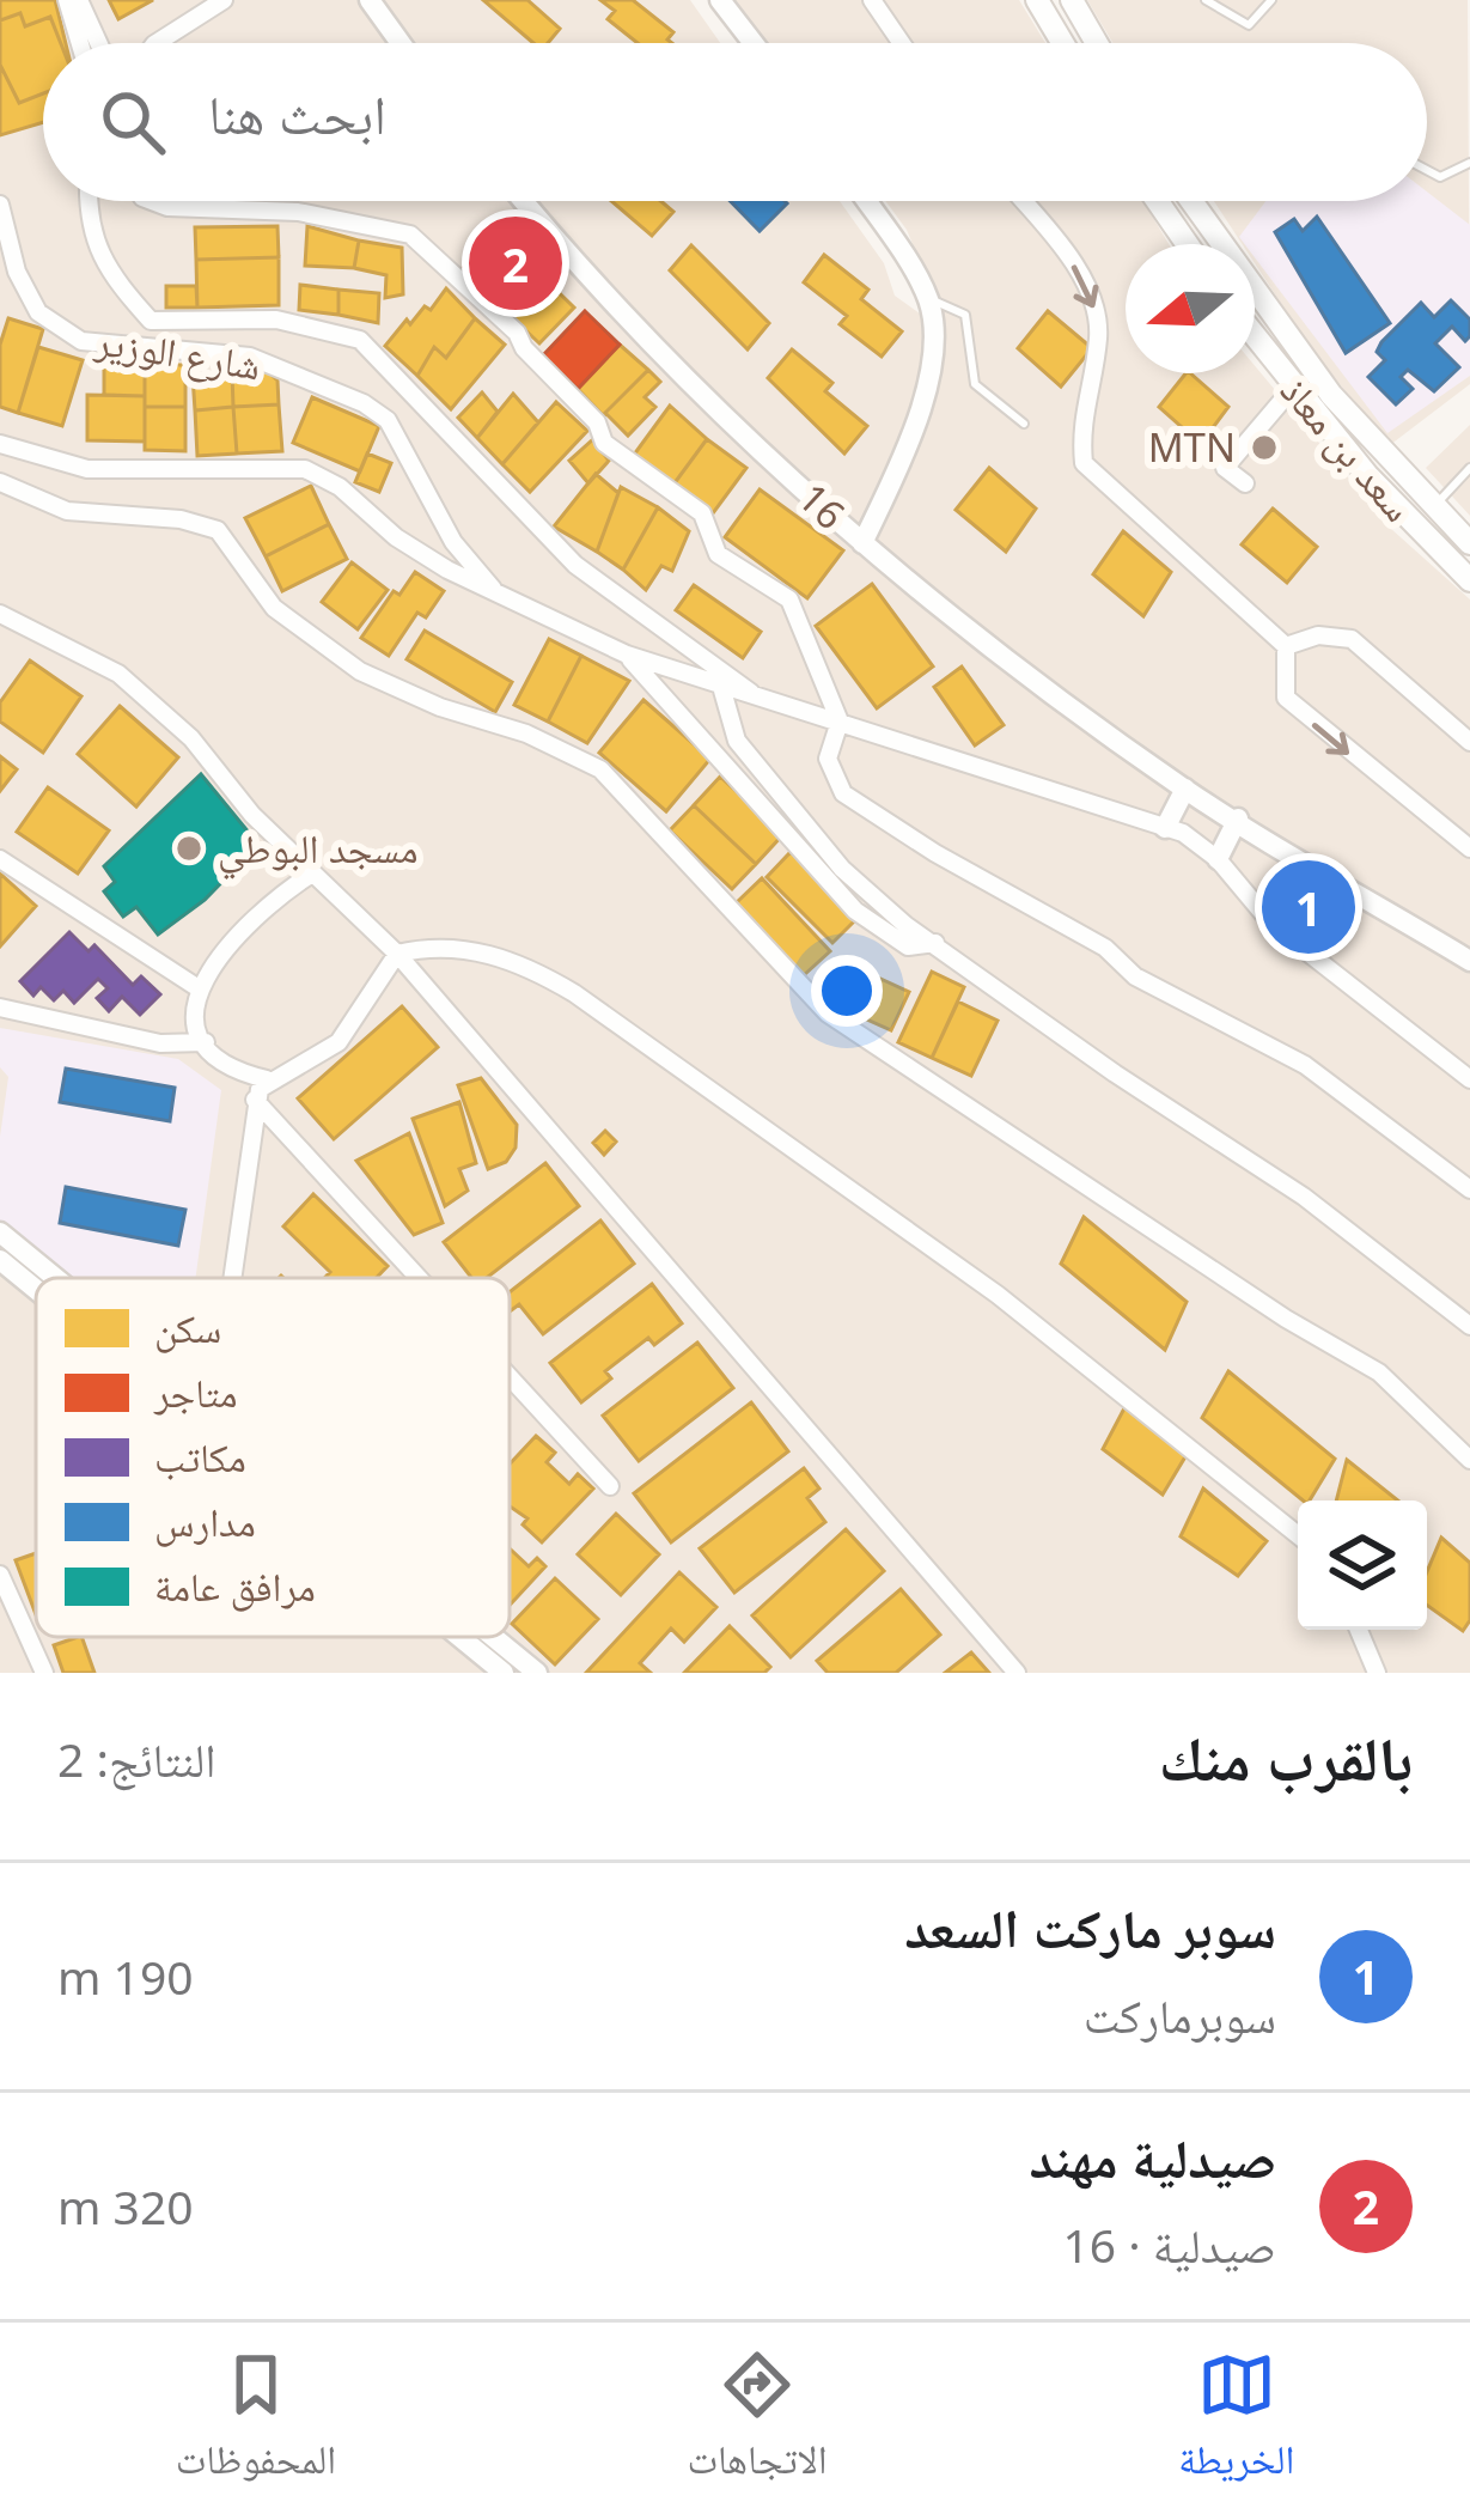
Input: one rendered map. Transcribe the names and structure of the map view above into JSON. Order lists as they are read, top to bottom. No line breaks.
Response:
{"streets":{"main road":["سعد بن معاذ"],"street":["شارع الوزير","16"]},"places":["MTN","مسجد البوطي"],"legend":["سكن","متاجر","مكاتب","مدارس","مرافق عامة"],"north":"left","page":{"search":"ابحث هنا","pins":["2","1"],"heading":["بالقرب منك","النتائج: 2"],"list":[{"mark":"1","name":"سوبر ماركت السعد","note":"سوبرماركت","value":"190 m"},{"mark":"2","name":"صيدلية مهند","note":"صيدلية · 16","value":"320 m"}],"nav":["الخريطة","الاتجاهات","المحفوظات"]}}
